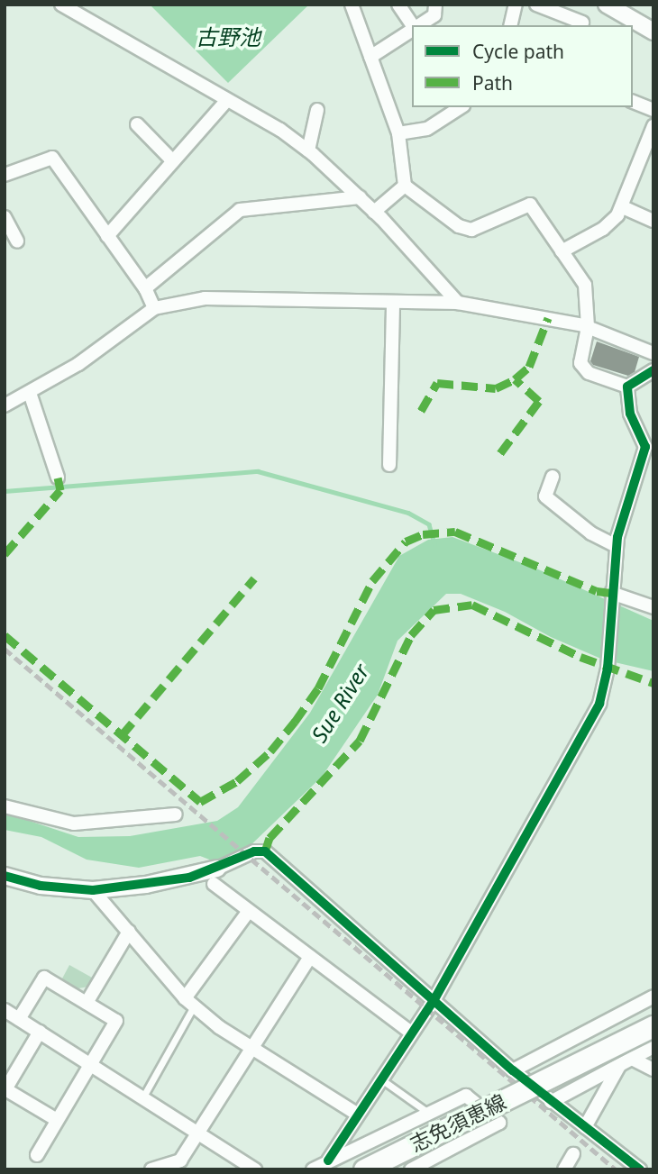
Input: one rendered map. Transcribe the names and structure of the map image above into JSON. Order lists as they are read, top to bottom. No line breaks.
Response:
{"streets":{"main road":["志免須恵線"]},"water":["古野池","Sue River"],"legend":["Cycle path","Path"]}
